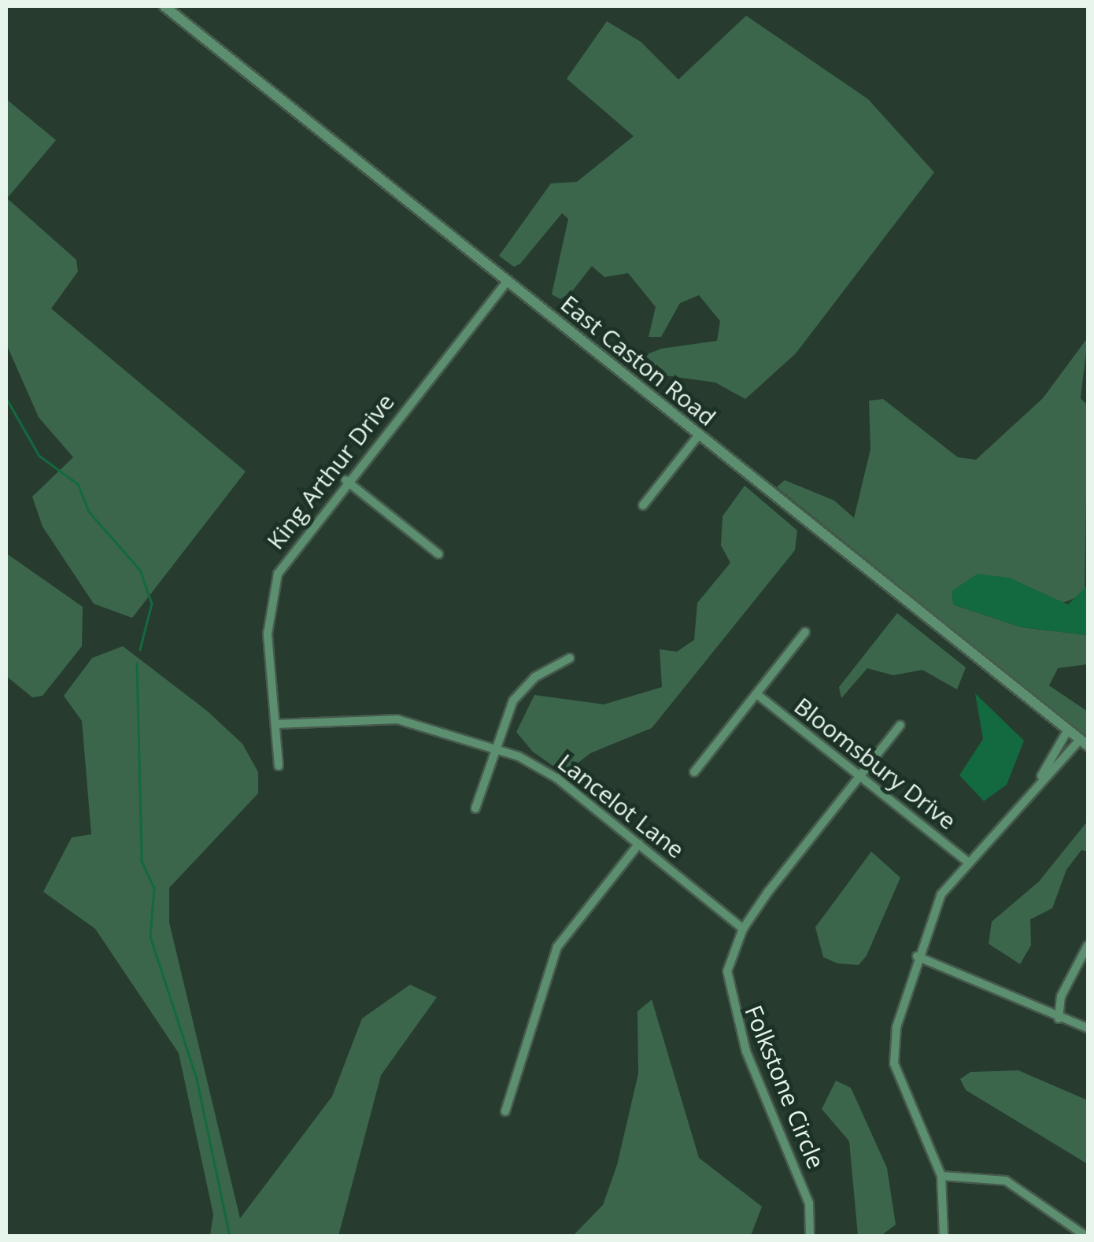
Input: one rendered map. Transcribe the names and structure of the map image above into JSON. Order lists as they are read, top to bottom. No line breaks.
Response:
{"streets":{"street":["East Caston Road","King Arthur Drive","Bloomsbury Drive","Lancelot Lane","Folkstone Circle"]},"crossings":[["East Caston Road","King Arthur Drive"],["King Arthur Drive","Lancelot Lane"],["Bloomsbury Drive","Folkstone Circle"],["Lancelot Lane","Folkstone Circle"]]}
